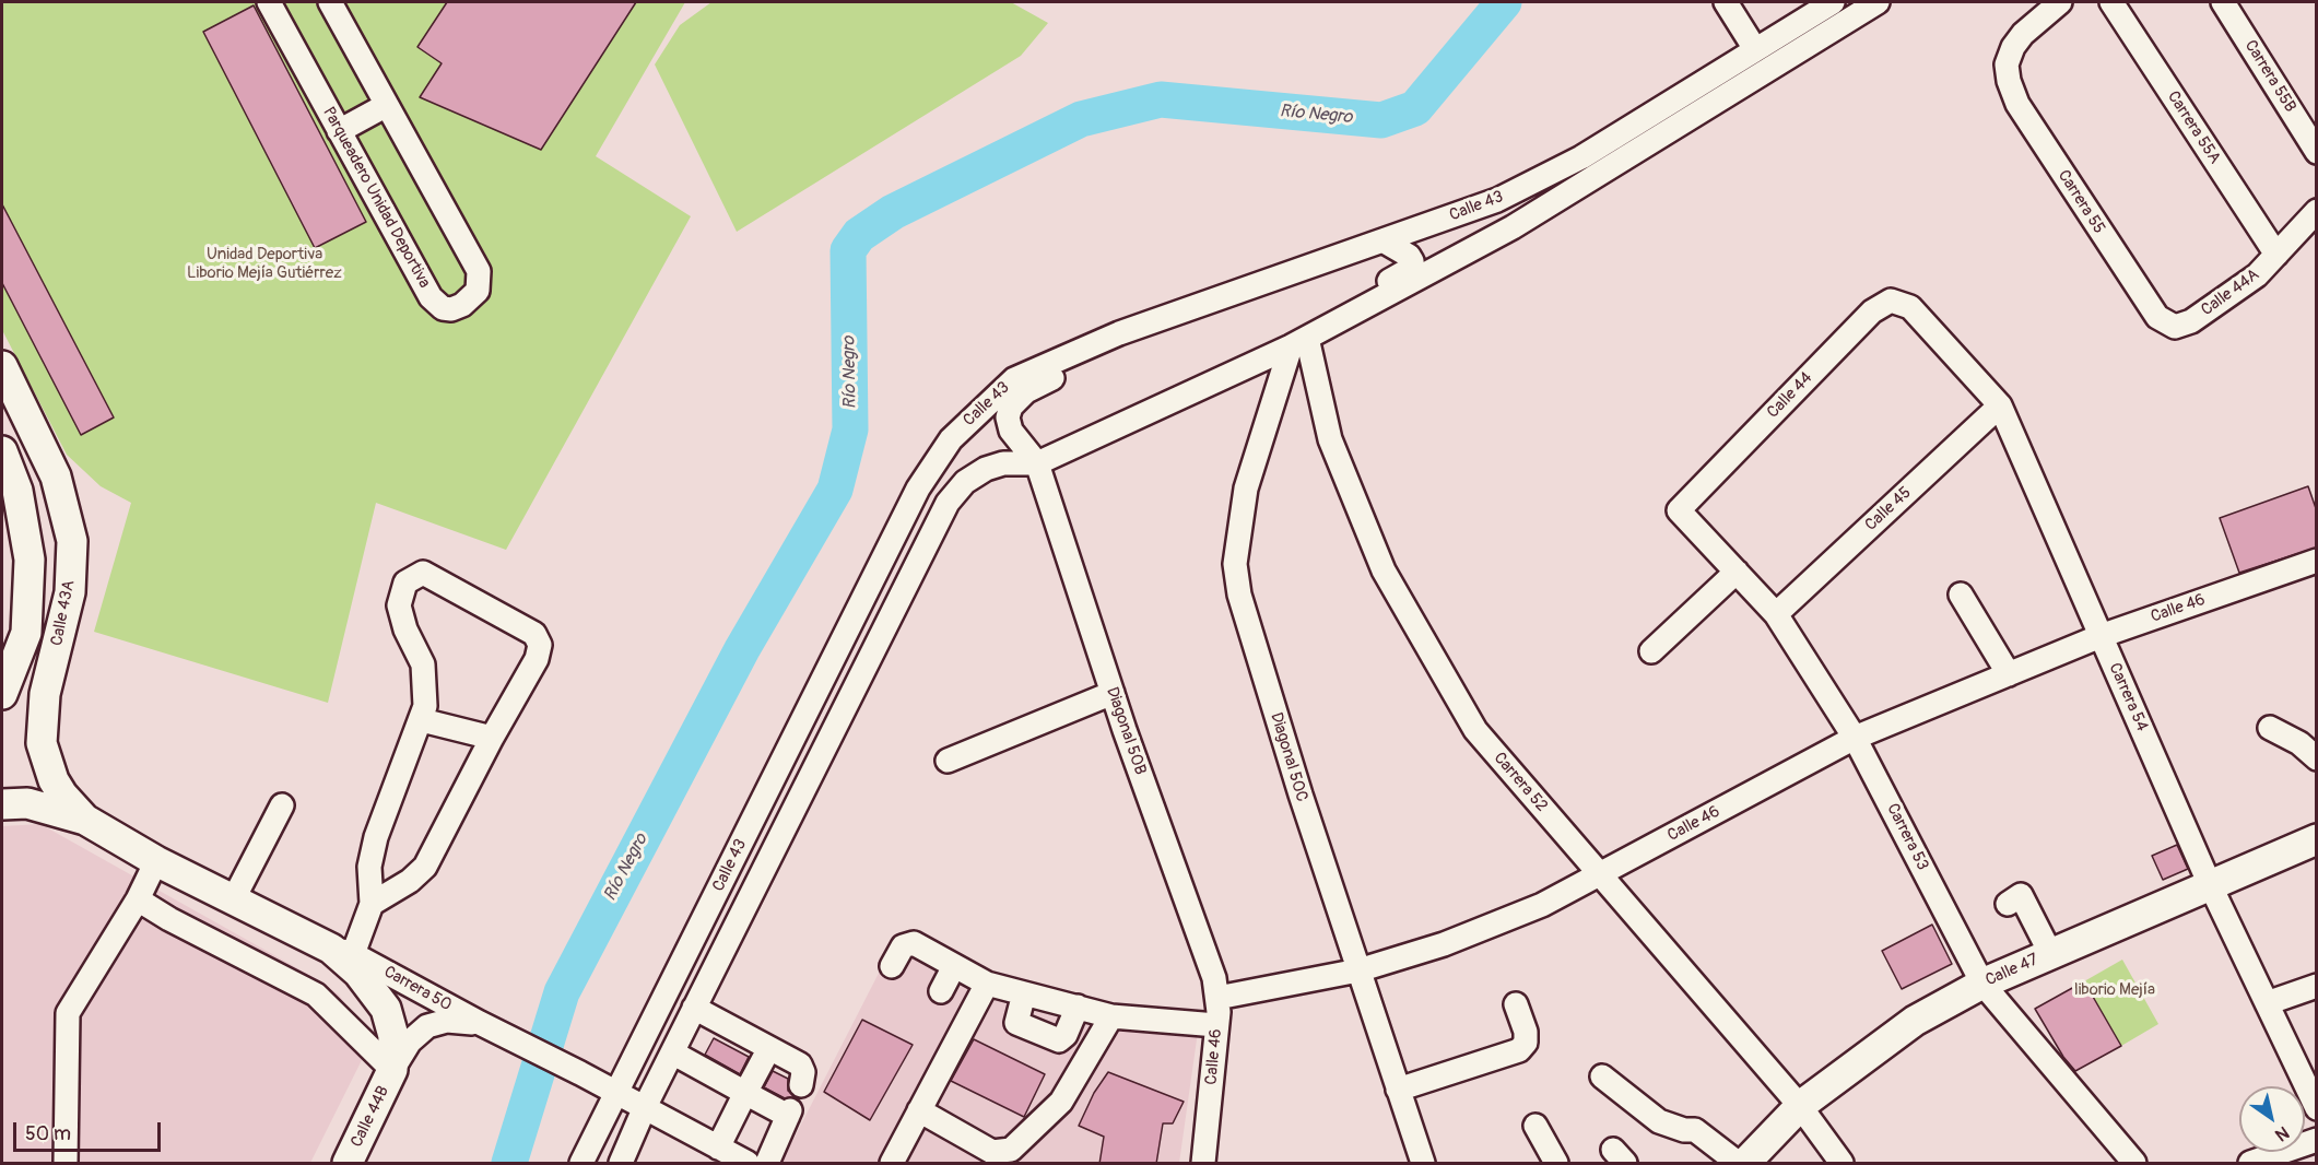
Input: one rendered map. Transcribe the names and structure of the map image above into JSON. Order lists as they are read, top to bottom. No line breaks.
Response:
{"streets":{"main road":["Calle 43A","Calle 47","Carrera 50","Calle 44B"],"street":["Carrera 55B","Carrera 55A","Parqueadero Unidad Deportiva","Carrera 55","Calle 43","Calle 44A","Calle 44","Calle 45","Calle 46","Carrera 54","Diagonal 50B","Diagonal 50C","Carrera 52","Carrera 53"]},"crossings":[["Carrera 55A","Calle 44A"],["Carrera 55","Calle 44A"],["Calle 43","Diagonal 50B"],["Calle 43","Diagonal 50C"],["Calle 43","Carrera 52"],["Calle 43","Carrera 50"],["Calle 44","Carrera 54"],["Calle 44","Carrera 53"],["Calle 45","Carrera 54"],["Calle 45","Carrera 53"],["Calle 46","Carrera 54"],["Calle 46","Diagonal 50B"],["Calle 46","Diagonal 50C"],["Calle 46","Carrera 52"],["Calle 46","Carrera 53"],["Calle 43A","Carrera 50"],["Carrera 54","Calle 47"],["Diagonal 50C","Carrera 52"],["Carrera 52","Calle 47"],["Carrera 53","Calle 47"],["Carrera 50","Calle 44B"]],"water":["Río Negro"],"parks":["Unidad Deportiva Liborio Mejía Gutiérrez","liborio Mejía"],"scale_bar":"50 m","north":"bottom right"}
